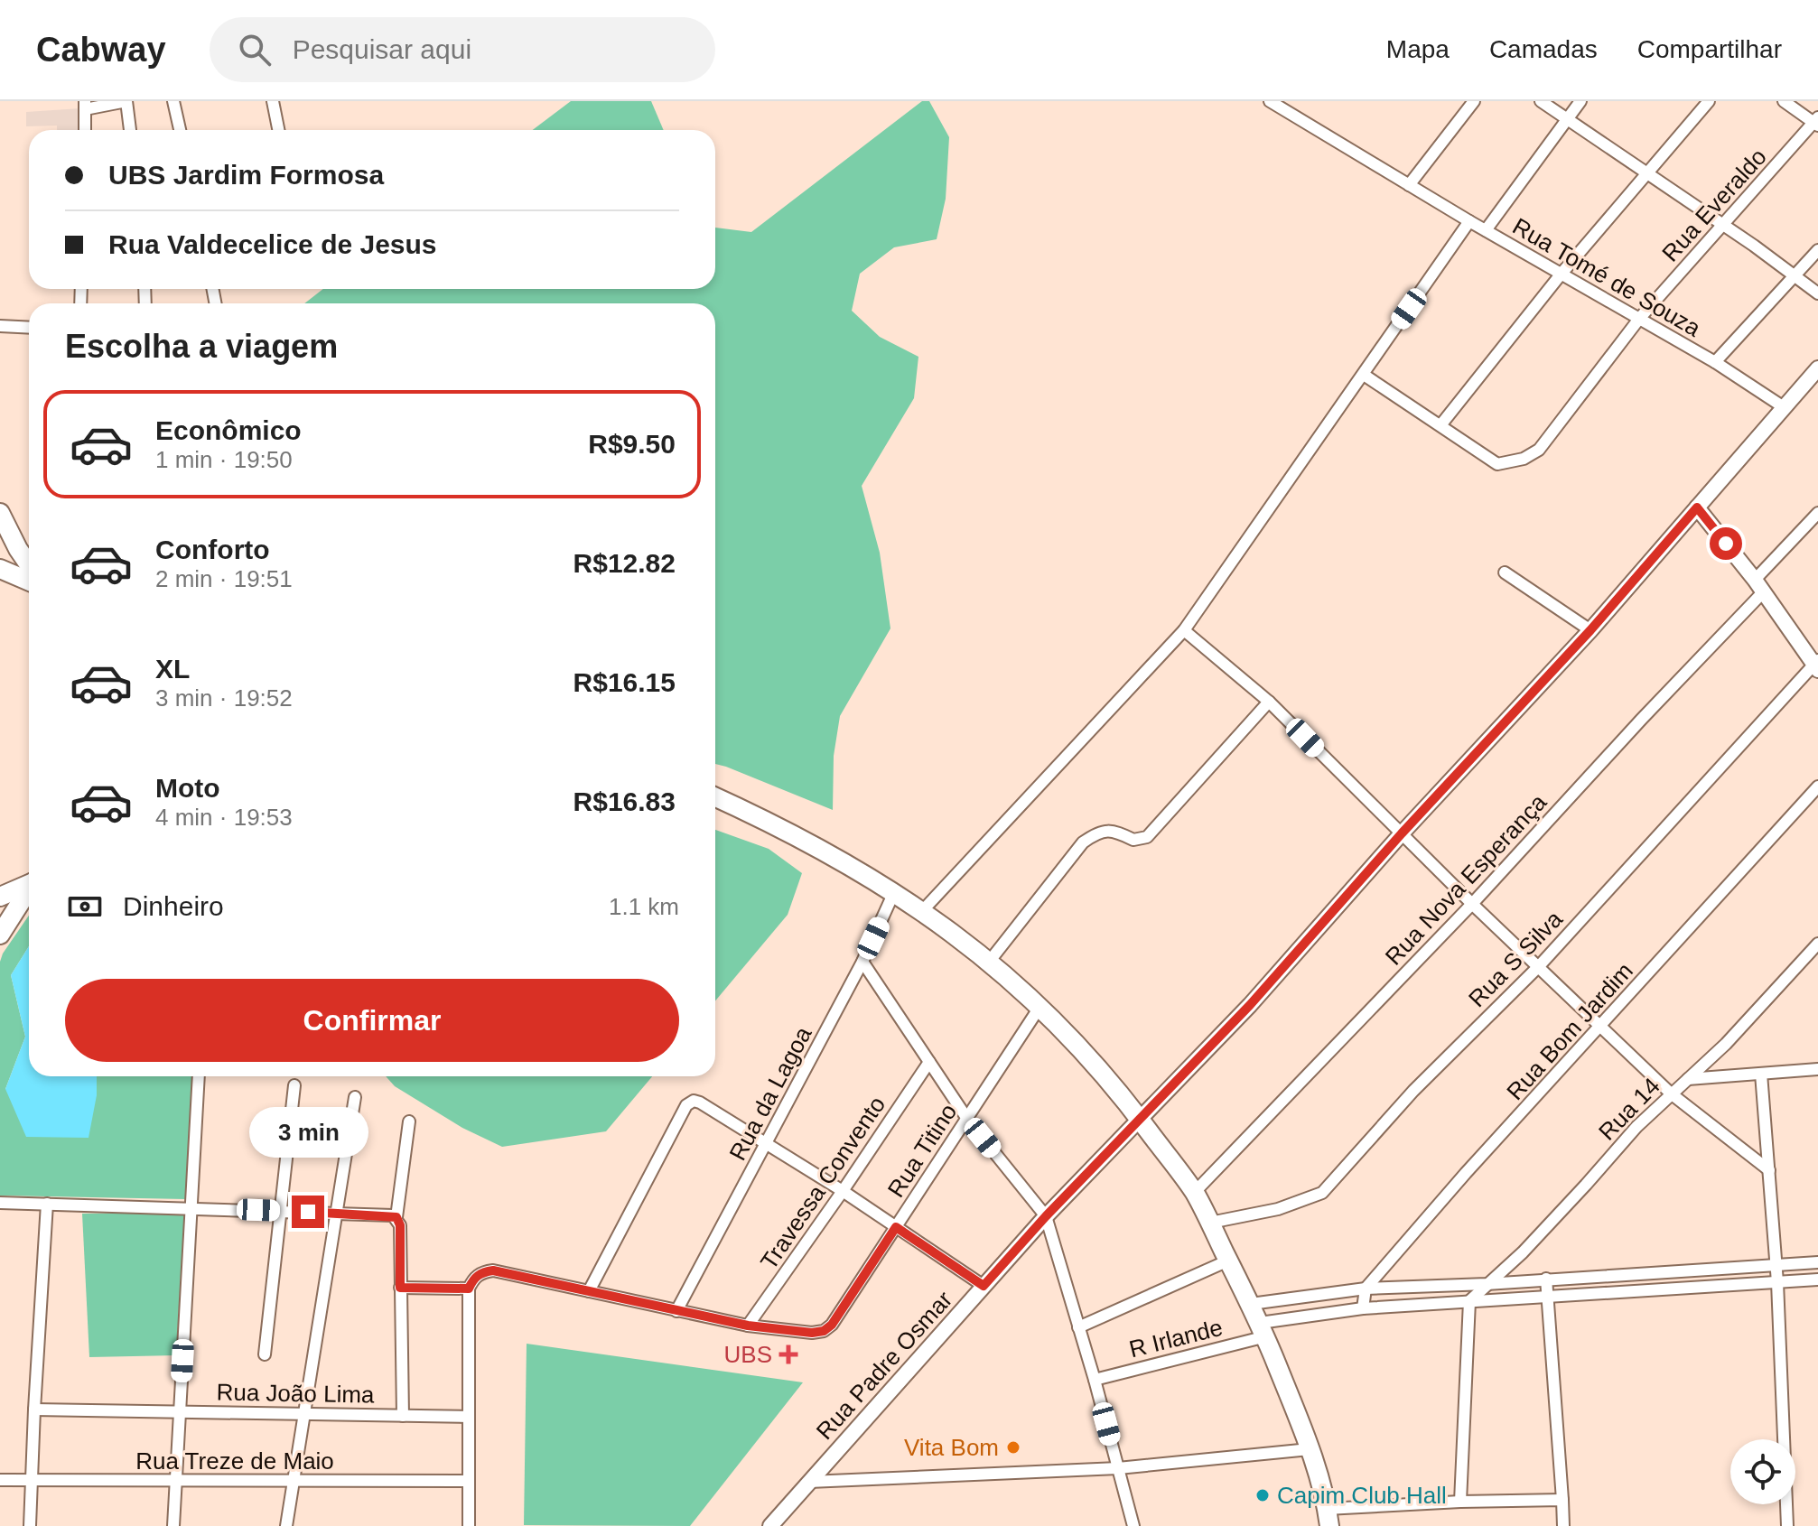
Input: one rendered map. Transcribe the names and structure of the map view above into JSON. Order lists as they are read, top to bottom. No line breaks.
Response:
{"streets":{"street":["Rua Everaldo","Rua Tomé de Souza","Rua Nova Esperança","Rua S Silva","Rua Bom Jardim","Rua da Lagoa","Rua 14","Rua Titino","Travessa Convento","R Irlande","Rua Padre Osmar","Rua João Lima","Rua Treze de Maio"]},"crossings":[["Rua Everaldo","Rua Tomé de Souza"],["Rua Tomé de Souza","Rua Padre Osmar"],["Rua da Lagoa","Rua Titino"],["Rua 14","R Irlande"],["Rua Titino","Travessa Convento"]],"places":{"health":["UBS"],"other":["Vita Bom","Capim Club Hall"]},"page":{"header":"Cabway","search":"Pesquisar aqui","nav":["Mapa","Camadas","Compartilhar"],"banner":["UBS Jardim Formosa","Rua Valdecelice de Jesus"],"heading":"Escolha a viagem","list":[{"name":"Econômico","note":"1 min · 19:50","value":"R$9.50"},{"name":"Conforto","note":"2 min · 19:51","value":"R$12.82"},{"name":"XL","note":"3 min · 19:52","value":"R$16.15"},{"name":"Moto","note":"4 min · 19:53","value":"R$16.83"}],"pay":["Dinheiro","1.1 km"],"buttons":"Confirmar","bubble":"3 min"}}
